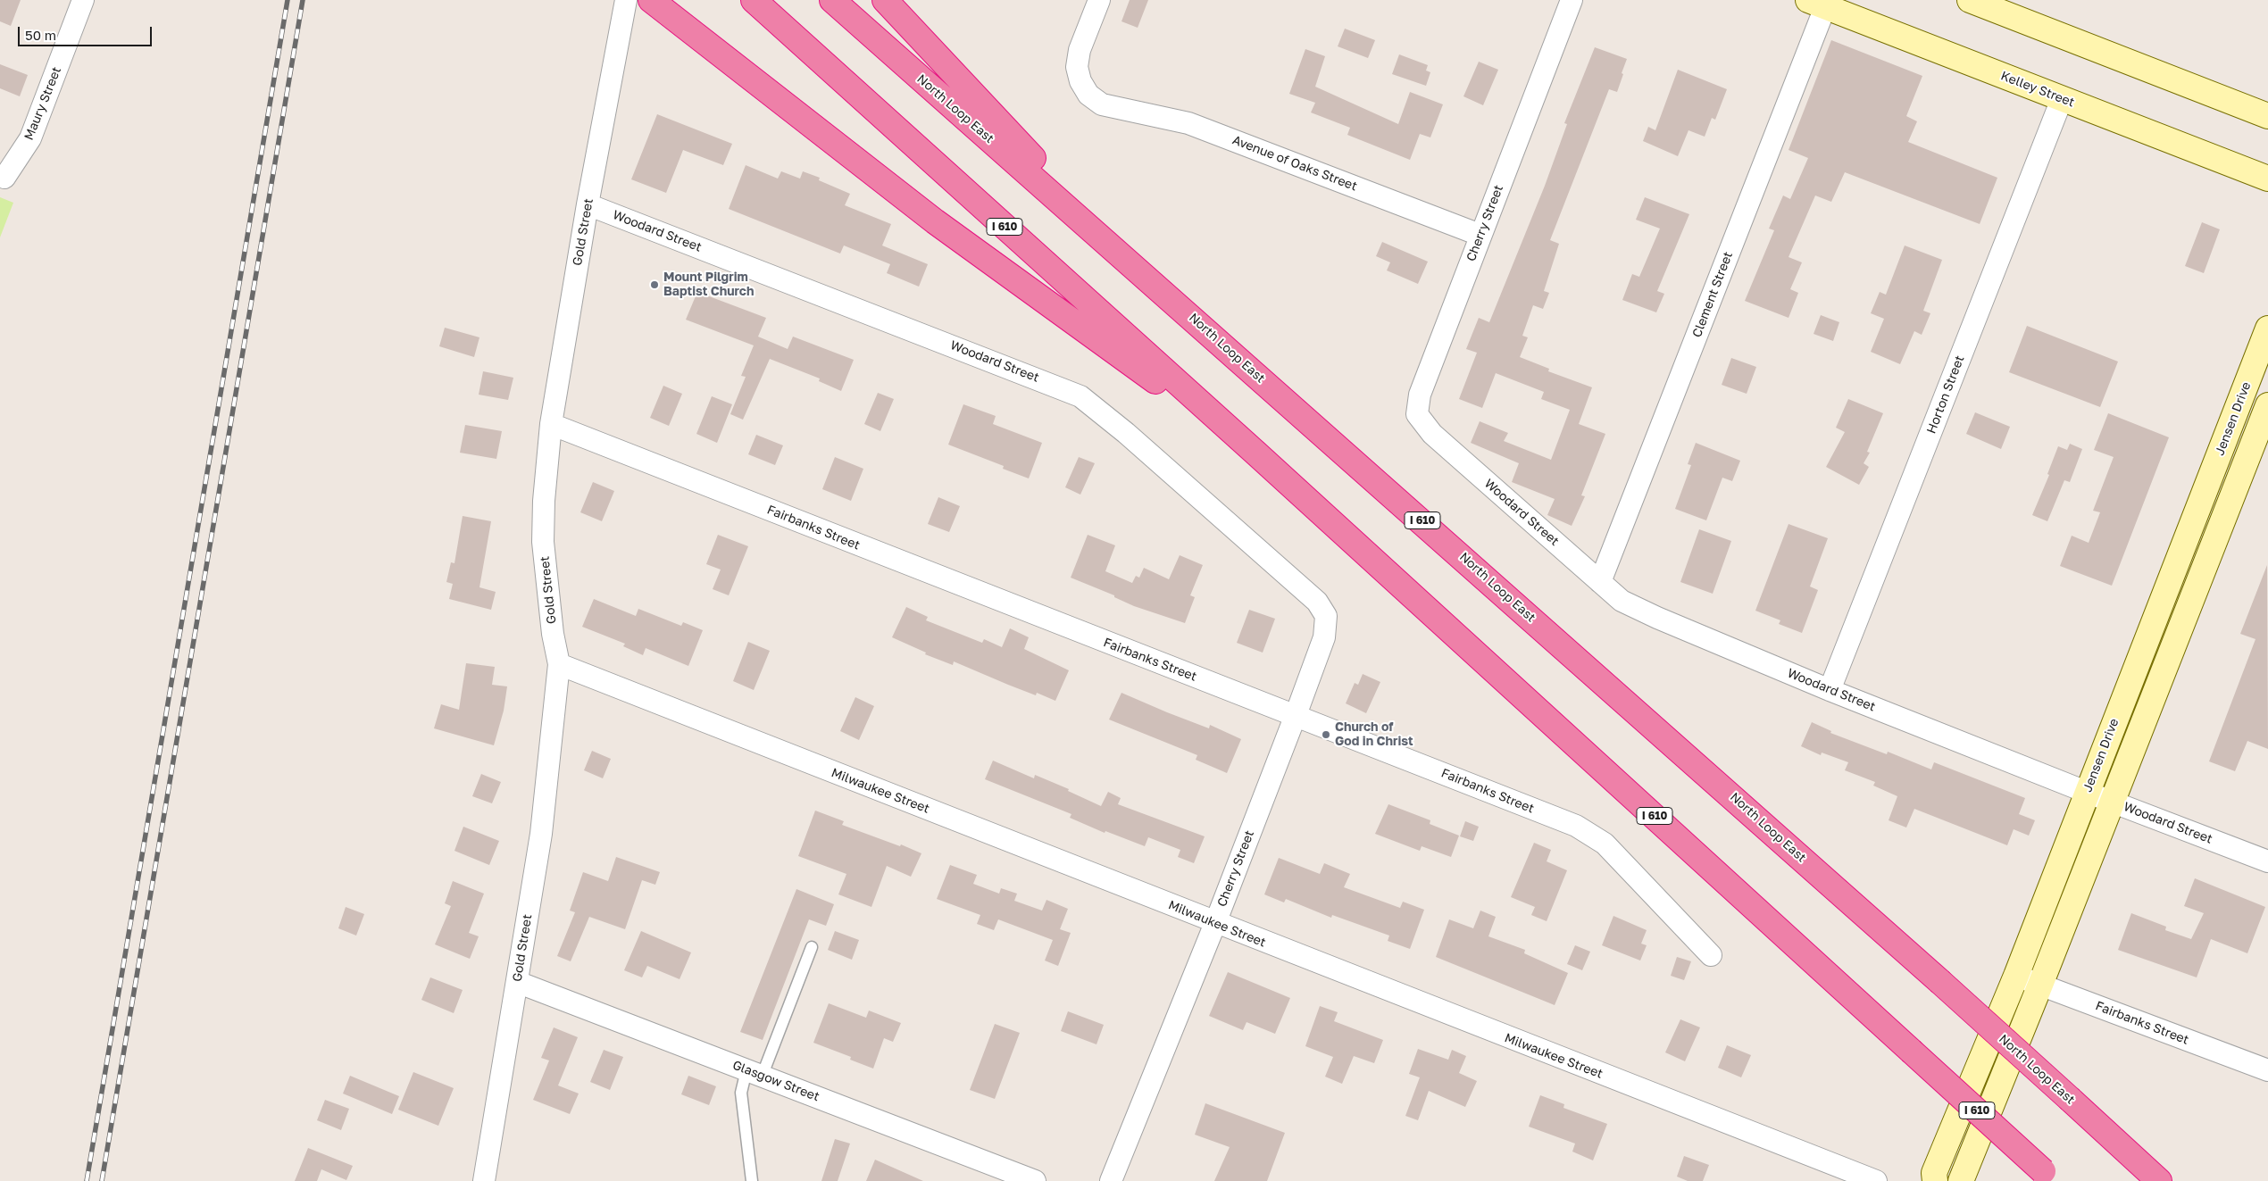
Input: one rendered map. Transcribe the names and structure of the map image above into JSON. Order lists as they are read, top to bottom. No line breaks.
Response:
{"streets":{"highway":["North Loop East","I 610"],"main road":["Kelley Street","Jensen Drive"],"street":["Maury Street","Avenue of Oaks Street","Cherry Street","Woodard Street","Gold Street","Clement Street","Horton Street","Fairbanks Street","Milwaukee Street","Glasgow Street"]},"crossings":[["Kelley Street","Clement Street"],["Kelley Street","Horton Street"],["Avenue of Oaks Street","Cherry Street"],["Cherry Street","Woodard Street"],["Cherry Street","Fairbanks Street"],["Cherry Street","Milwaukee Street"],["Woodard Street","Gold Street"],["Woodard Street","Clement Street"],["Woodard Street","Horton Street"],["Woodard Street","Jensen Drive"],["Gold Street","Fairbanks Street"],["Gold Street","Milwaukee Street"],["Gold Street","Glasgow Street"],["Jensen Drive","Fairbanks Street"]],"places":["Mount Pilgrim Baptist Church","Church of God in Christ"],"scale_bar":"50 m"}
